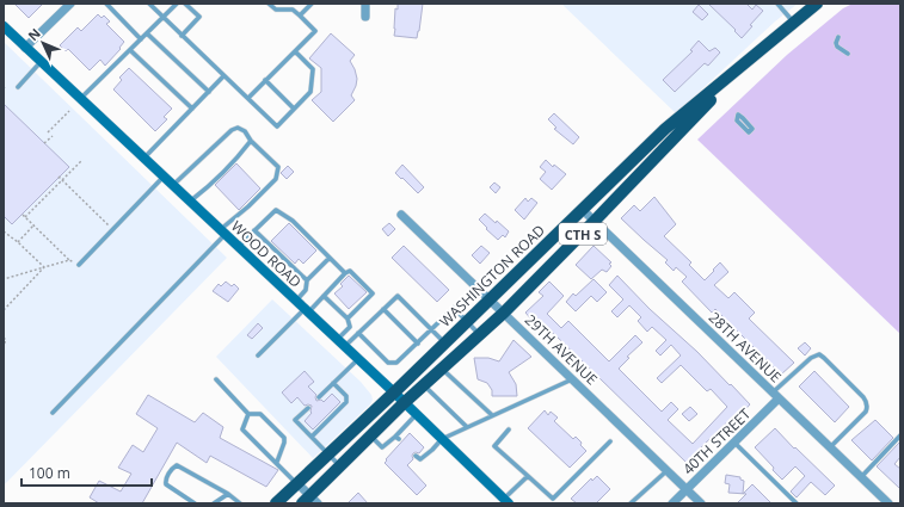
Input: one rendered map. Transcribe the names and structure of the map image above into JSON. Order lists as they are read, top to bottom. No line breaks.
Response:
{"streets":{"main road":["CTH S","WASHINGTON ROAD"],"street":["WOOD ROAD","28TH AVENUE","29TH AVENUE","40TH STREET"]},"crossings":[["WOOD ROAD","WASHINGTON ROAD"],["WASHINGTON ROAD","28TH AVENUE"],["WASHINGTON ROAD","29TH AVENUE"],["28TH AVENUE","40TH STREET"],["29TH AVENUE","40TH STREET"]],"scale_bar":"100 m","north":"top left"}
